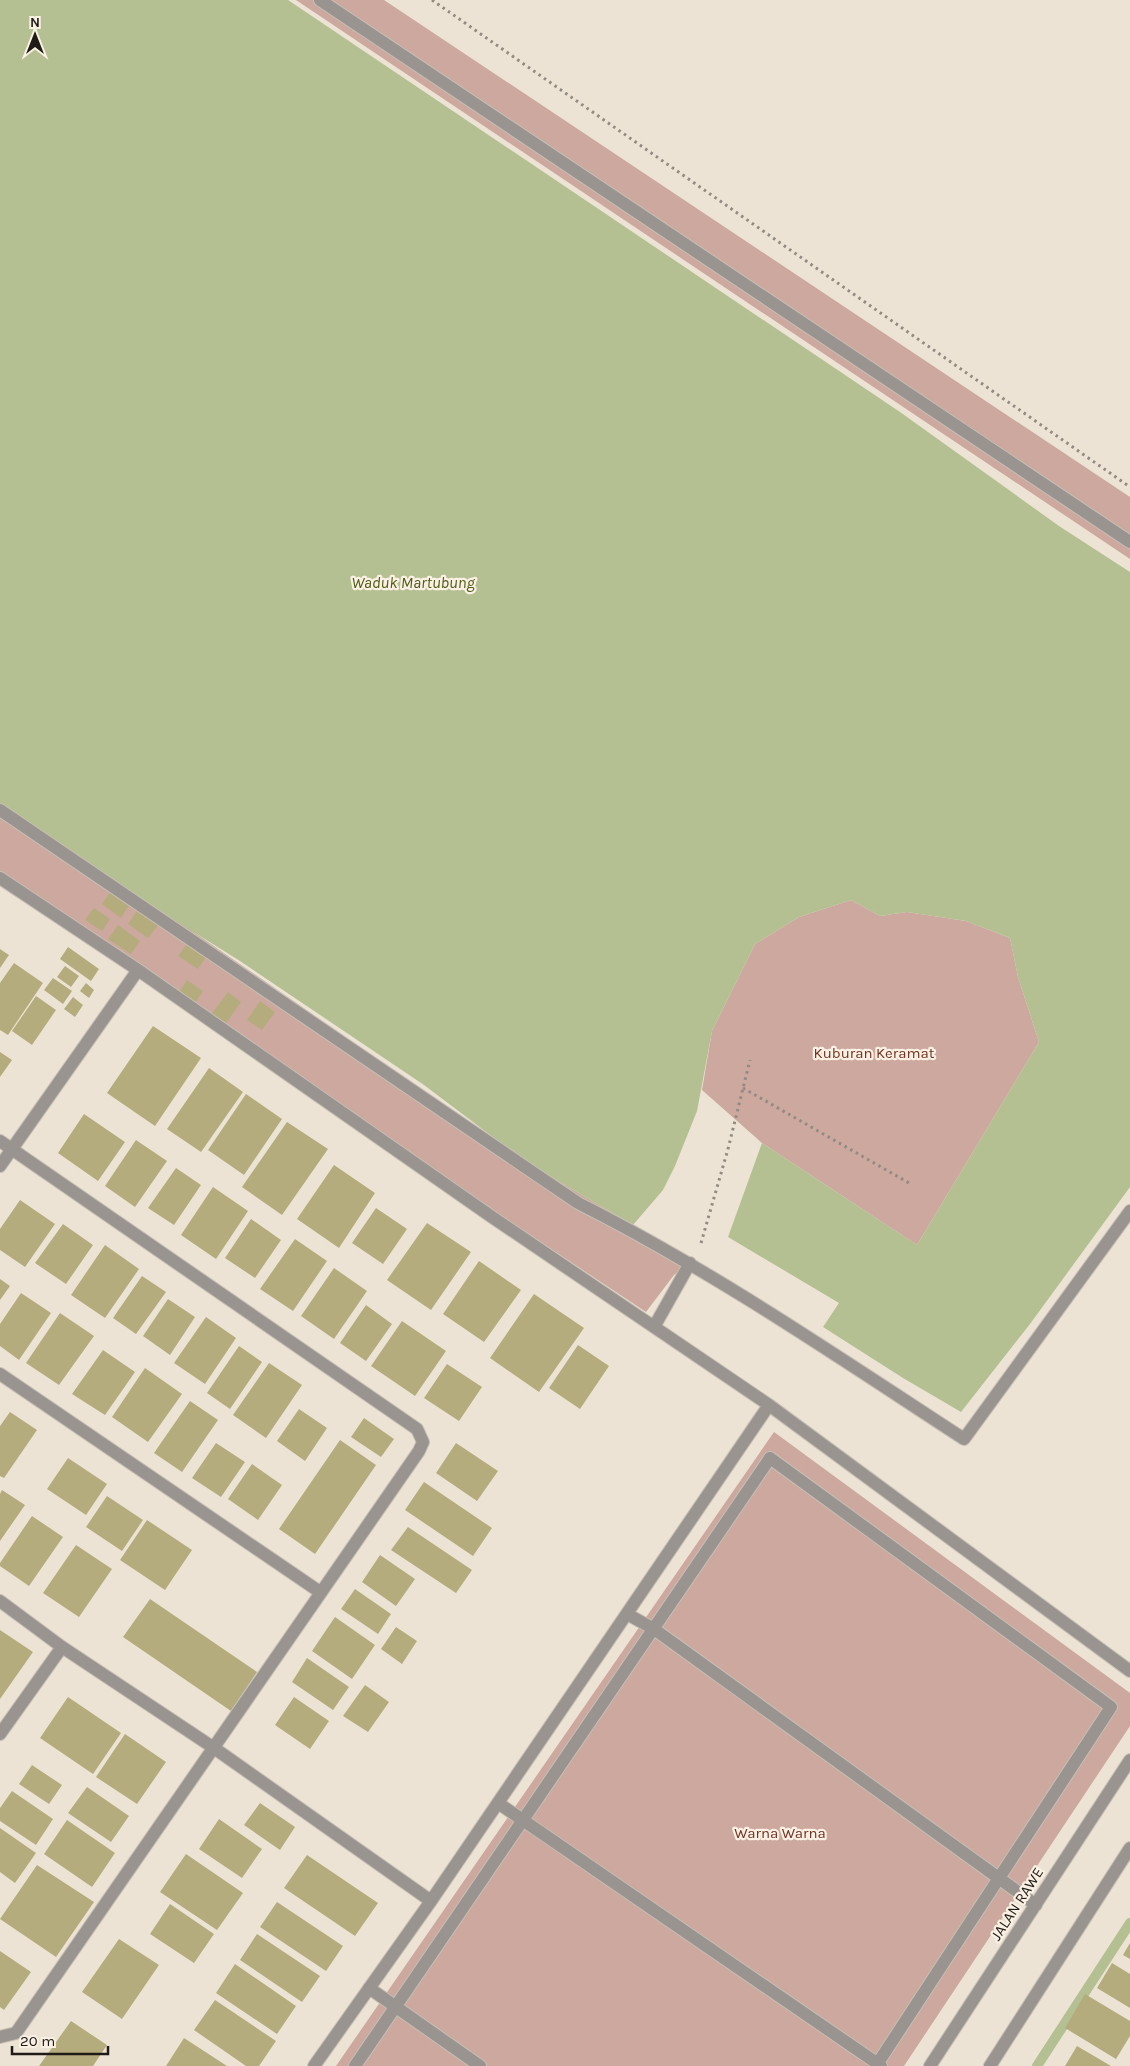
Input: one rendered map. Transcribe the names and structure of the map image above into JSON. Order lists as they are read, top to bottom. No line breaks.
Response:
{"streets":{"street":["JALAN RAWE"]},"water":["Waduk Martubung"],"parks":["Kuburan Keramat","Warna Warna"],"scale_bar":"20 m","north":"top"}
